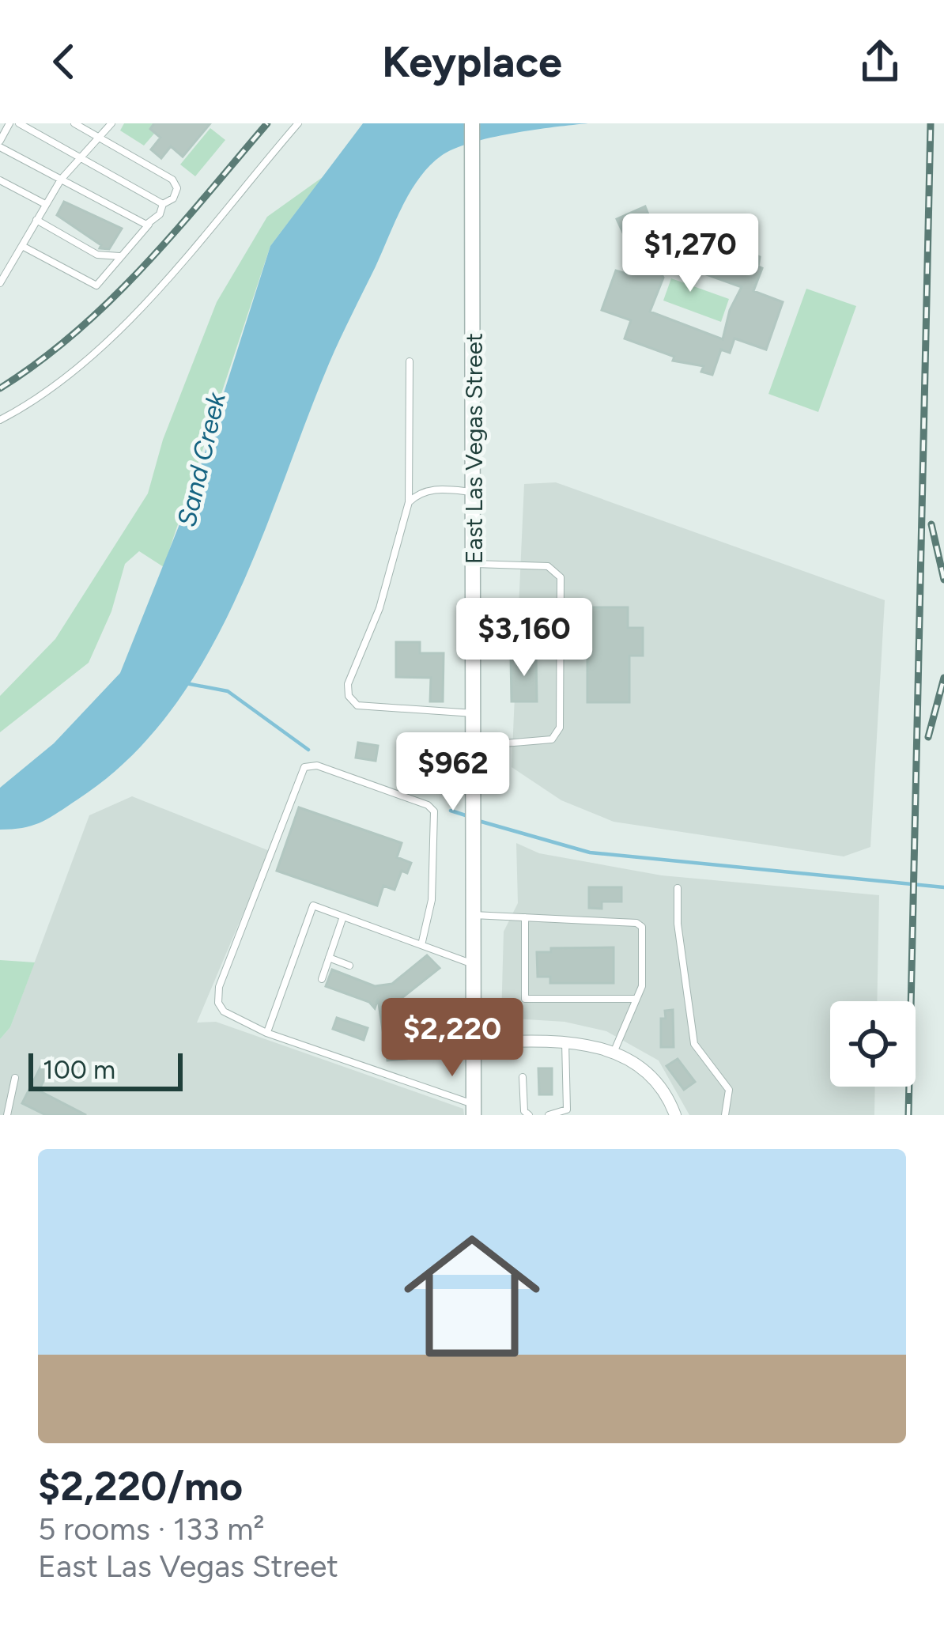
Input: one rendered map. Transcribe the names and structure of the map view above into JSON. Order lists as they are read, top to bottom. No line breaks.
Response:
{"streets":{"street":["East Las Vegas Street"]},"water":["Sand Creek"],"scale_bar":"100 m","page":{"header":"Keyplace","price":["$1,270","$3,160","$962","$2,220"],"scale":"100 m","list":[{"name":"$2,220/mo","note":"5 rooms · 133 m² · East Las Vegas Street"}]}}
